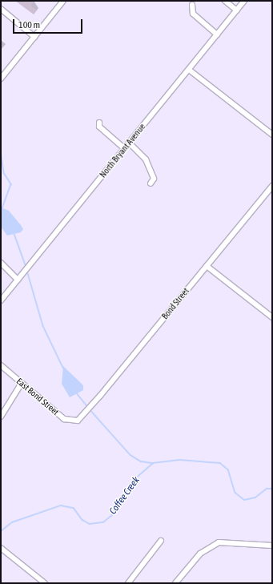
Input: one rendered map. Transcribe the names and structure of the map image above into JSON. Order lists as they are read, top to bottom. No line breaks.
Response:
{"streets":{"street":["North Bryant Avenue","Bond Street","East Bond Street"]},"crossings":[["Bond Street","East Bond Street"]],"water":["Coffee Creek"],"scale_bar":"100 m"}
